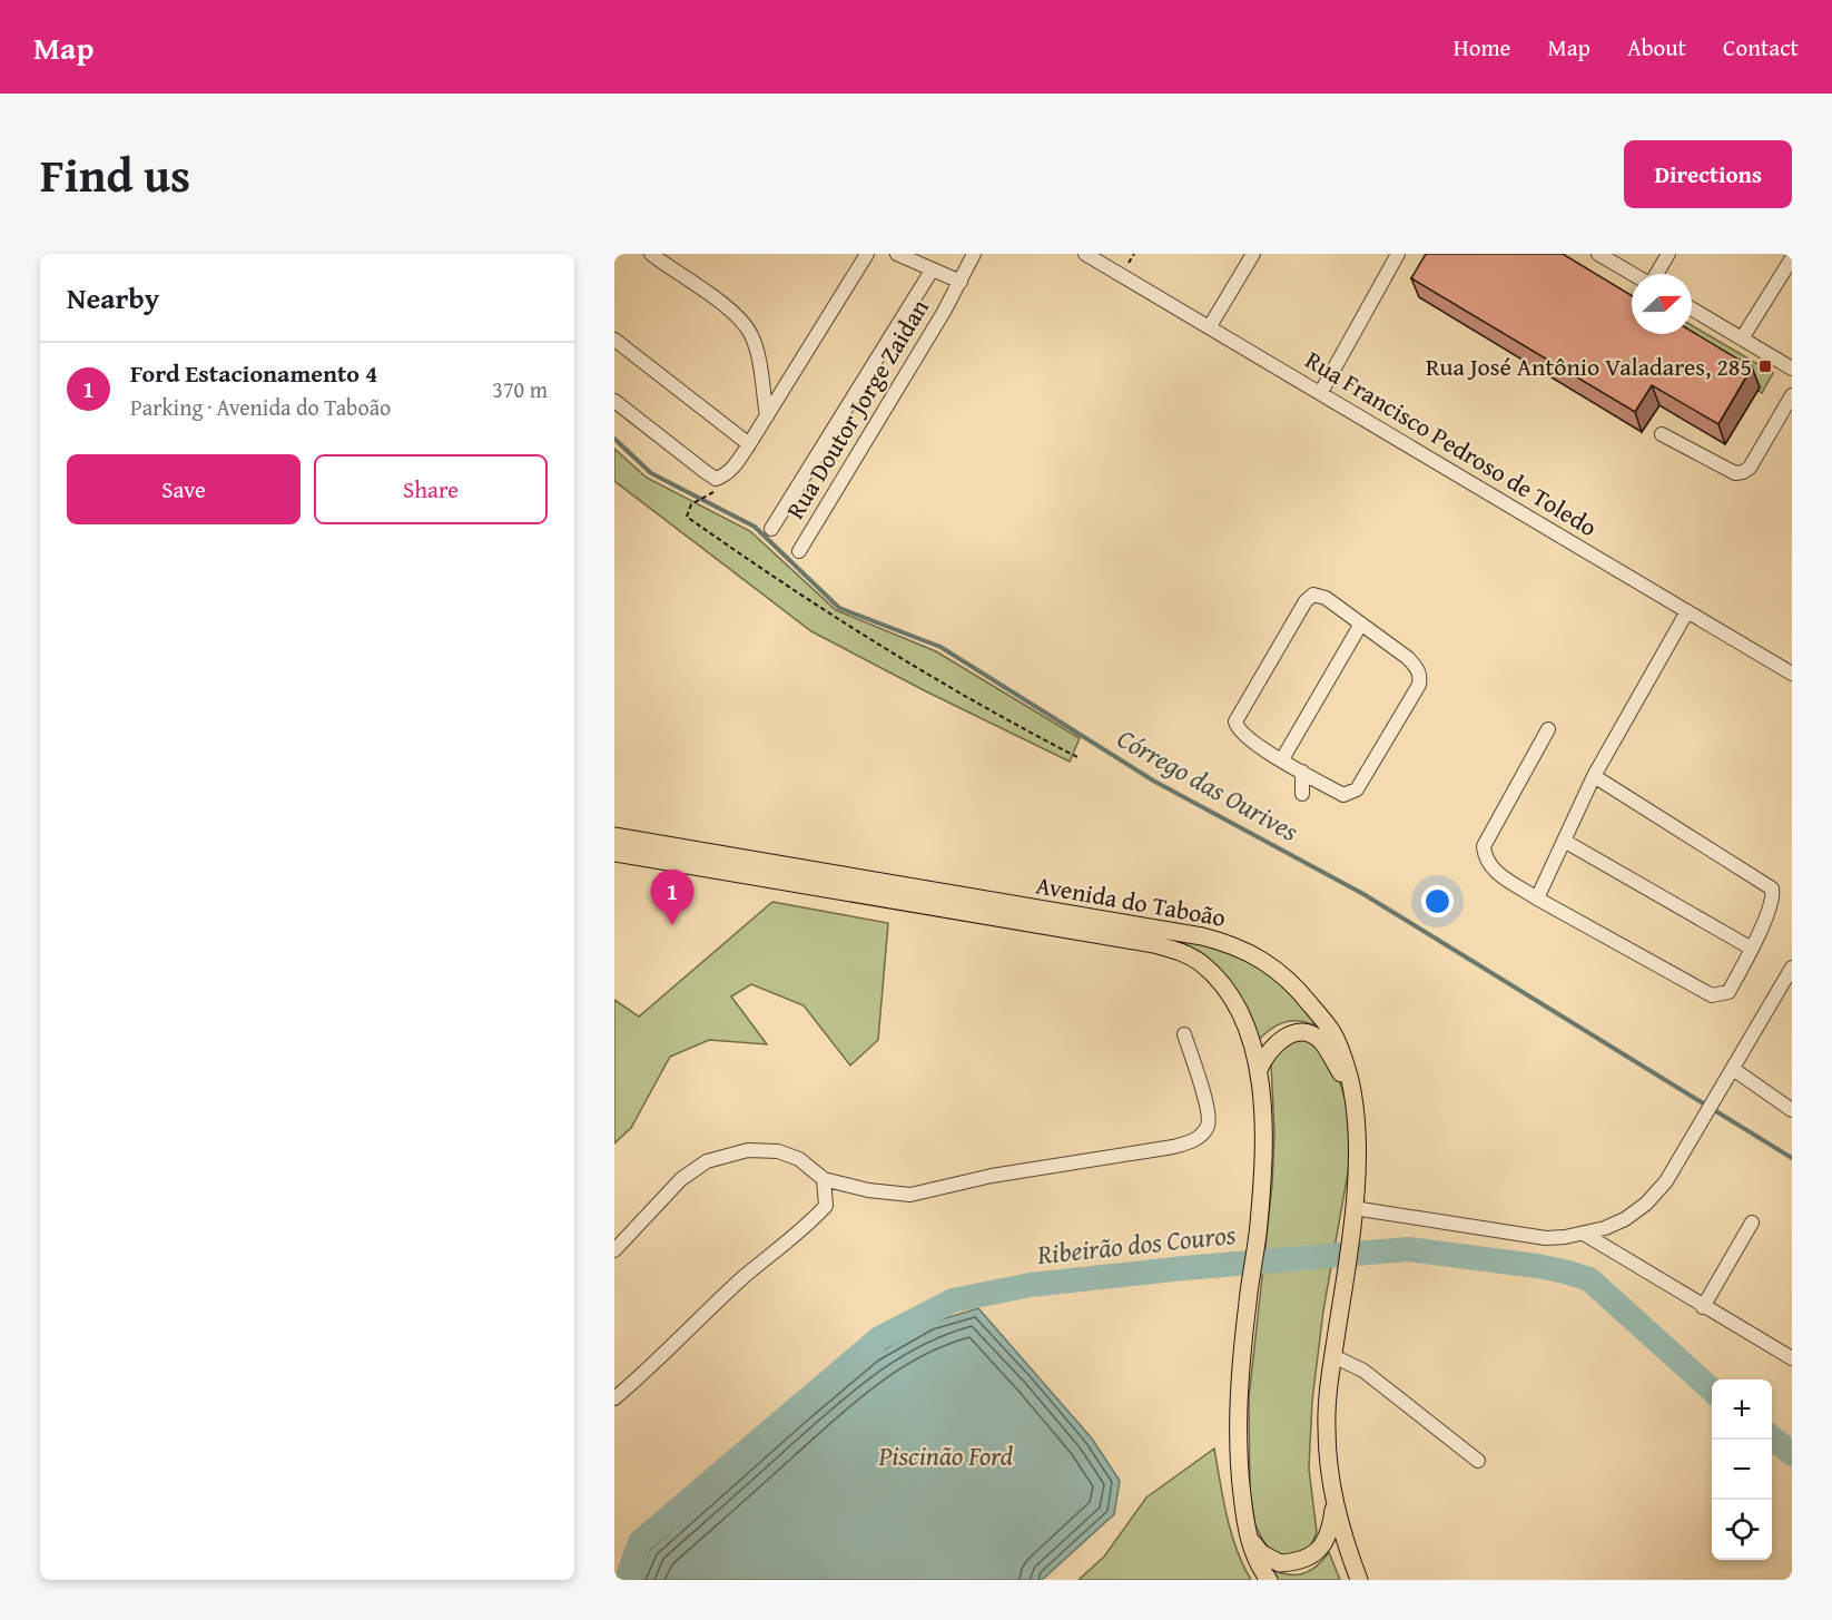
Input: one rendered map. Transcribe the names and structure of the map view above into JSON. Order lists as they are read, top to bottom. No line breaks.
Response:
{"streets":{"main road":["Avenida do Taboão"],"street":["Rua Doutor Jorge Zaidan","Rua Francisco Pedroso de Toledo"]},"water":["Córrego das Ourives","Ribeirão dos Couros","Piscinão Ford"],"places":{"transit":["Rua José Antônio Valadares, 285"]},"north":"right","page":{"header":"Map","nav":["Home","Map","About","Contact"],"title":"Find us","buttons":["Directions",["Save","Share"]],"heading":"Nearby","list":[{"mark":"1","name":"Ford Estacionamento 4","note":"Parking · Avenida do Taboão","value":"370 m"}],"pins":"1","map_buttons":["+","−"]}}
